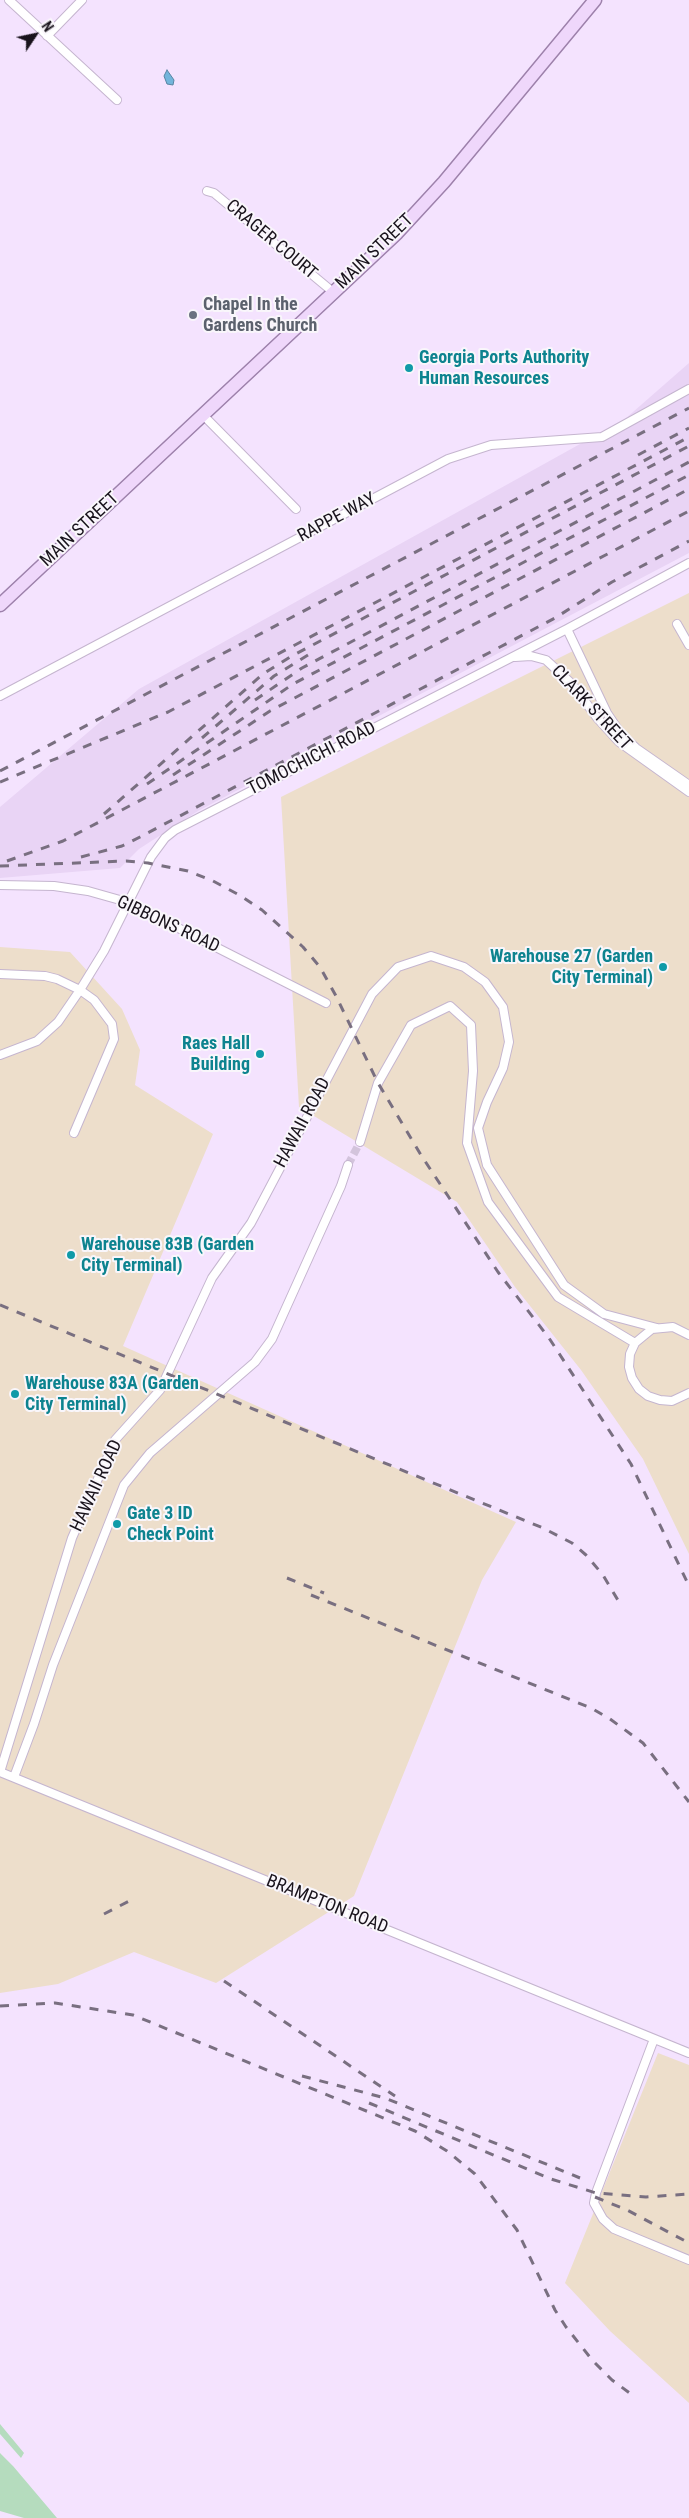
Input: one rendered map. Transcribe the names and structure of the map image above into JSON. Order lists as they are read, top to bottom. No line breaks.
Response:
{"streets":{"main road":["MAIN STREET"],"street":["CRAGER COURT","RAPPE WAY","CLARK STREET","TOMOCHICHI ROAD","GIBBONS ROAD","HAWAII ROAD","BRAMPTON ROAD"]},"crossings":[["CRAGER COURT","MAIN STREET"],["CLARK STREET","TOMOCHICHI ROAD"],["TOMOCHICHI ROAD","GIBBONS ROAD"],["HAWAII ROAD","BRAMPTON ROAD"]],"places":["Chapel In the Gardens Church","Georgia Ports Authority Human Resources","Warehouse 27 (Garden City Terminal)","Raes Hall Building","Warehouse 83B (Garden City Terminal)","Warehouse 83A (Garden City Terminal)","Gate 3 ID Check Point"],"north":"top right"}
